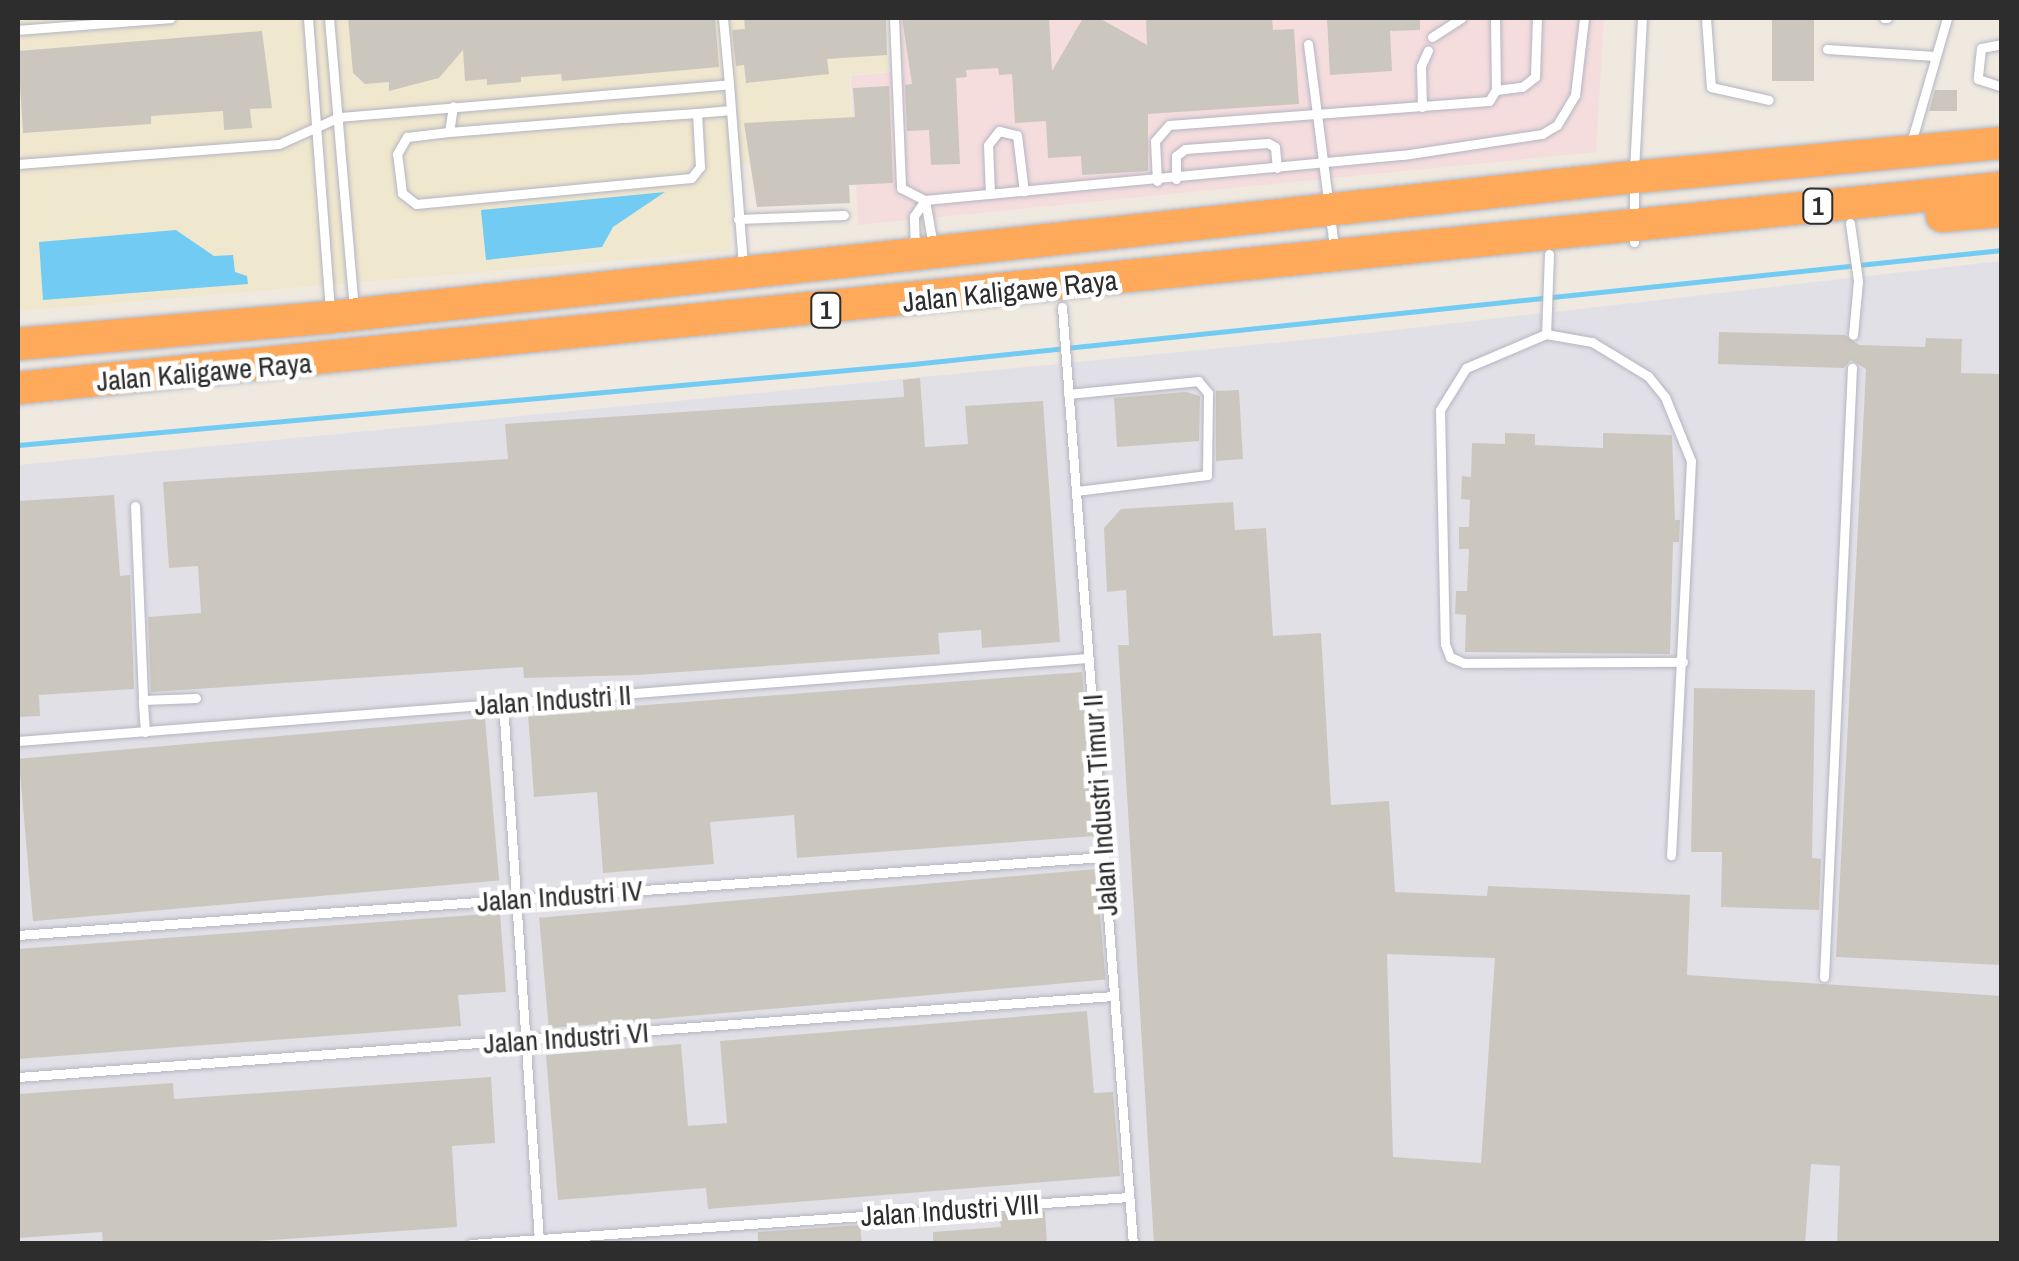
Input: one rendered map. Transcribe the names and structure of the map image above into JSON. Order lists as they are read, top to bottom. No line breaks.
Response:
{"streets":{"highway":["1","Jalan Kaligawe Raya"],"lane":["Jalan Industri II","Jalan Industri Timur II","Jalan Industri IV","Jalan Industri VI","Jalan Industri VIII"]},"crossings":[["Jalan Industri II","Jalan Industri Timur II"],["Jalan Industri Timur II","Jalan Industri IV"],["Jalan Industri Timur II","Jalan Industri VI"],["Jalan Industri Timur II","Jalan Industri VIII"]]}
